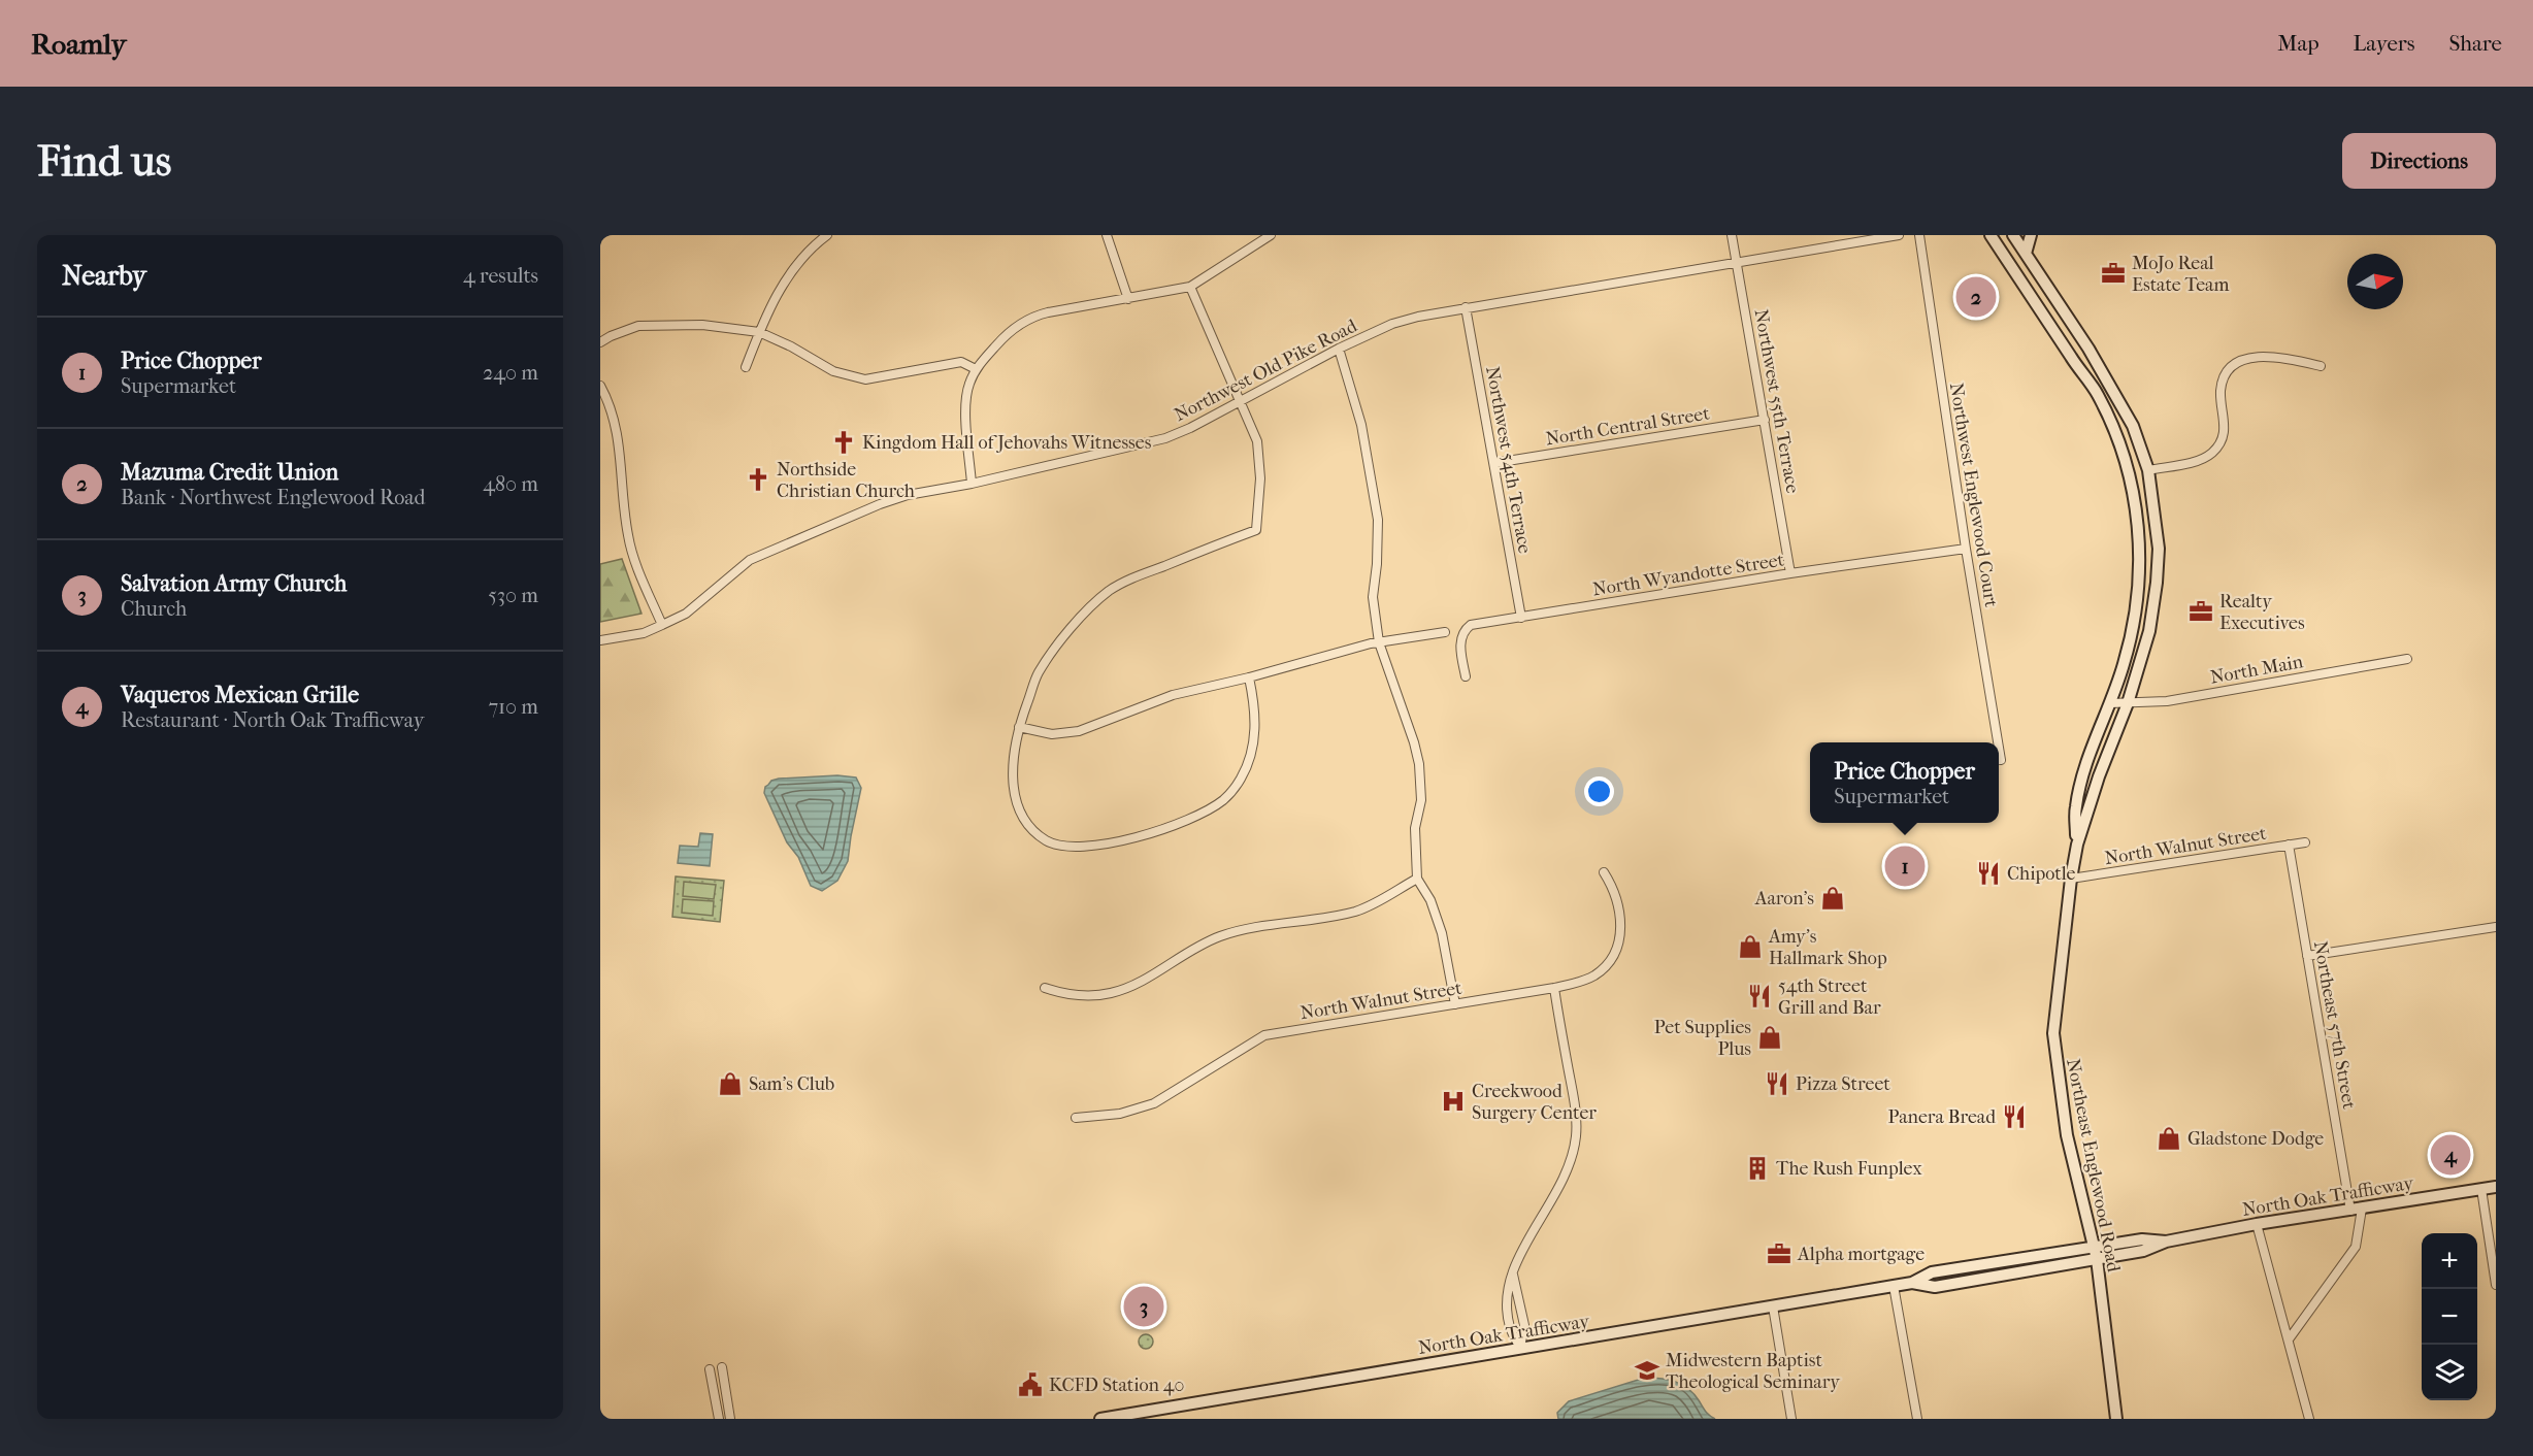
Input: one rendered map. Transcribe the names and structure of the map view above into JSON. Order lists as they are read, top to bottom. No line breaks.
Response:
{"streets":{"main road":["Northeast Englewood Road","North Oak Trafficway"],"street":["Northwest Old Pike Road","Northwest 55th Terrace","North Central Street","Northwest 54th Terrace","Northwest Englewood Court","North Wyandotte Street","North Main","North Walnut Street","Northeast 57th Street"]},"crossings":[["Northwest Old Pike Road","Northwest 55th Terrace"],["Northwest Old Pike Road","Northwest 54th Terrace"],["Northwest 55th Terrace","North Central Street"],["Northwest 55th Terrace","North Wyandotte Street"],["North Central Street","Northwest 54th Terrace"],["Northwest 54th Terrace","North Wyandotte Street"],["Northwest Englewood Court","North Wyandotte Street"],["North Main","Northeast Englewood Road"],["North Walnut Street","Northeast 57th Street"],["North Walnut Street","Northeast Englewood Road"],["Northeast 57th Street","North Oak Trafficway"],["Northeast Englewood Road","North Oak Trafficway"]],"places":{"office":["MoJo Real Estate Team","Realty Executives","Alpha mortgage"],"church":["Kingdom Hall of Jehovahs Witnesses","Northside Christian Church"],"restaurant":["Chipotle","54th Street Grill and Bar","Pizza Street","Panera Bread"],"shop":["Aaron's","Amy's Hallmark Shop","Pet Supplies Plus","Sam's Club","Gladstone Dodge"],"hospital":["Creekwood Surgery Center"],"building":["The Rush Funplex"],"school or university":["Midwestern Baptist Theological Seminary"],"public building":["KCFD Station 40"]},"north":"right","page":{"header":"Roamly","nav":["Map","Layers","Share"],"buttons":"Directions","title":"Find us","heading":["Nearby","4 results"],"pins":["2","1","4","3"],"list":[{"mark":"1","name":"Price Chopper","note":"Supermarket","value":"240 m"},{"mark":"2","name":"Mazuma Credit Union","note":"Bank · Northwest Englewood Road","value":"480 m"},{"mark":"3","name":"Salvation Army Church","note":"Church","value":"530 m"},{"mark":"4","name":"Vaqueros Mexican Grille","note":"Restaurant · North Oak Trafficway","value":"710 m"}],"popup":["Price Chopper","Supermarket"],"map_buttons":["+","−"]}}
